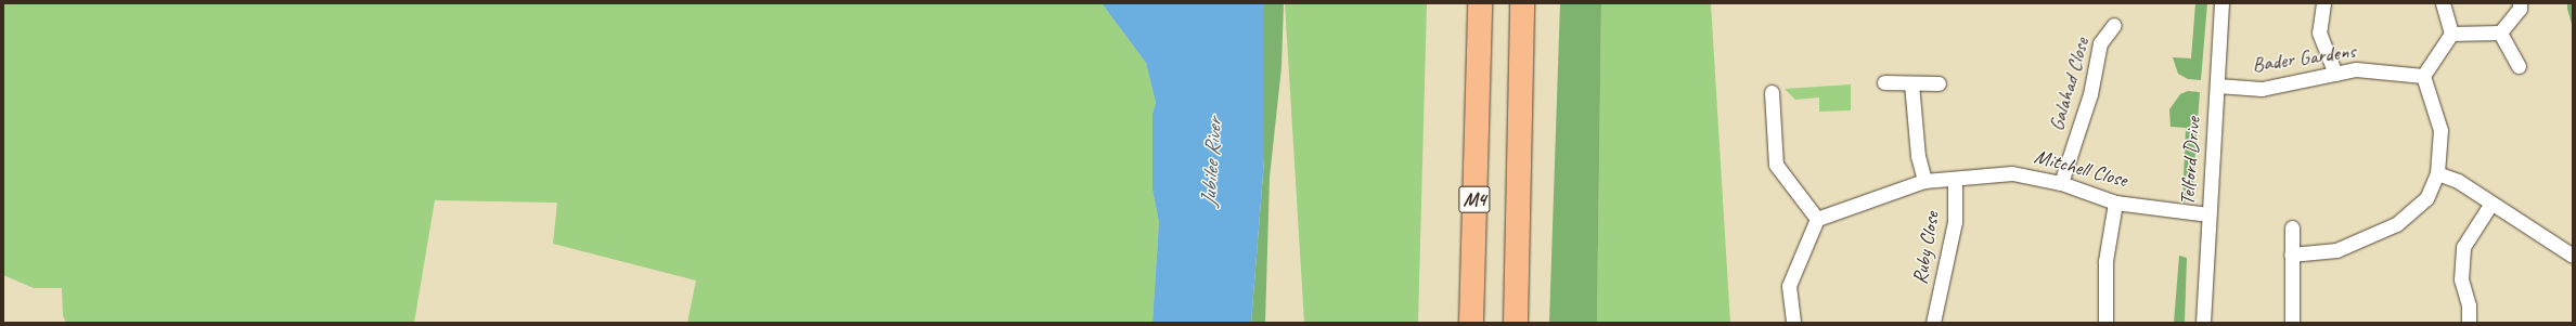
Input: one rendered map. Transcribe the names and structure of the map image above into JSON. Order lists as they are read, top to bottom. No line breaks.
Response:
{"streets":{"highway":["M4"],"street":["Bader Gardens","Galahad Close","Telford Drive","Mitchell Close","Ruby Close"]},"crossings":[["Bader Gardens","Telford Drive"],["Galahad Close","Mitchell Close"],["Telford Drive","Mitchell Close"],["Mitchell Close","Ruby Close"]],"water":["Jubilee River"]}
